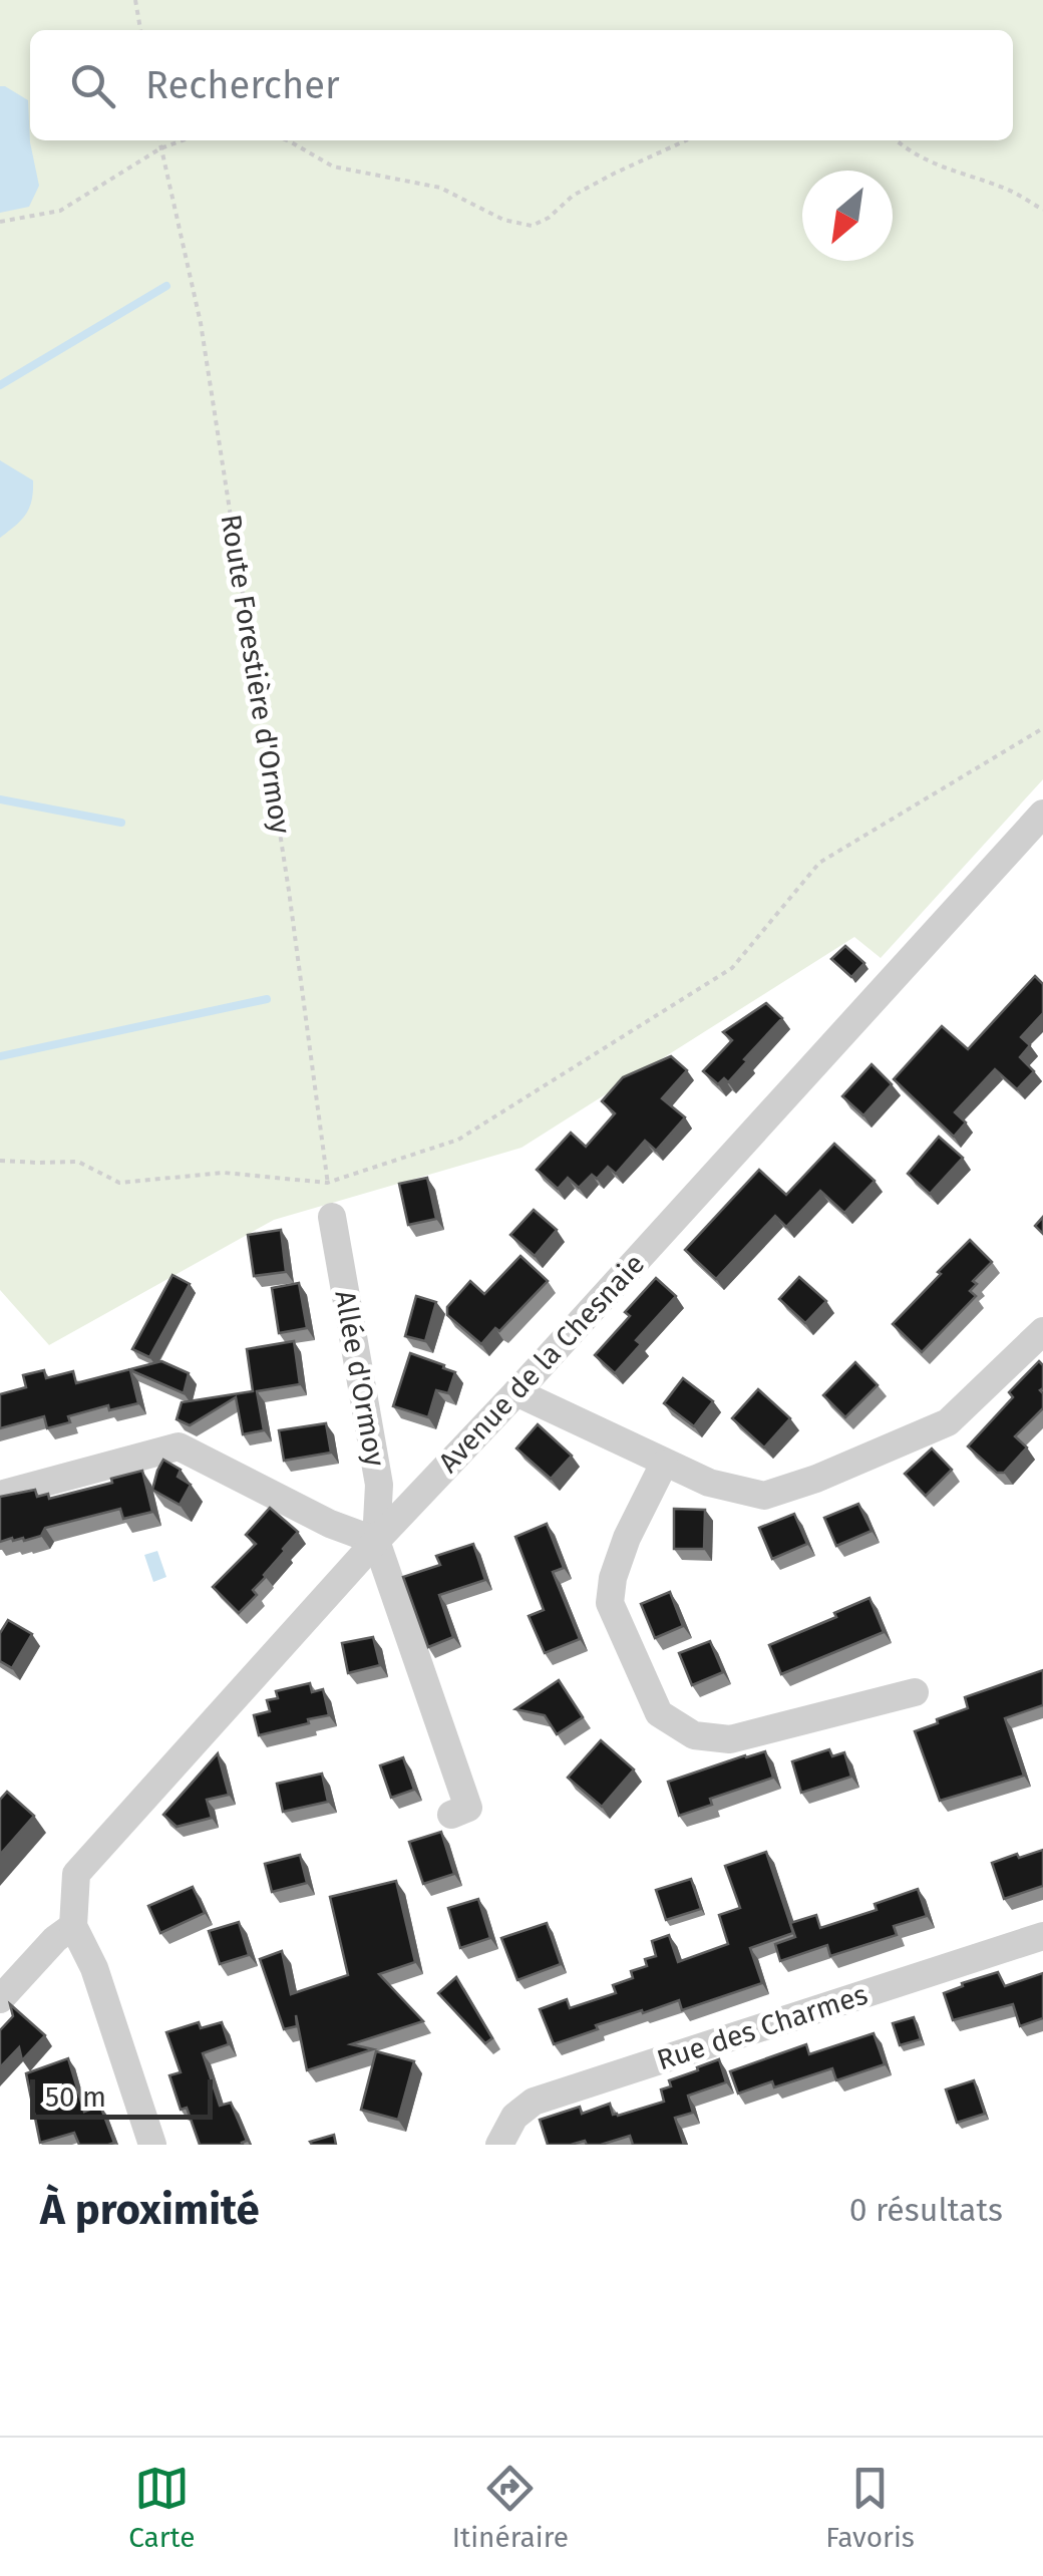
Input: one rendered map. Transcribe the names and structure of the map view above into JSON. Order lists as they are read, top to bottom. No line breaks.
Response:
{"streets":{"street":["Avenue de la Chesnaie","Allée d'Ormoy","Rue des Charmes"],"path":["Route Forestière d'Ormoy"]},"crossings":[["Route Forestière d'Ormoy","Allée d'Ormoy"],["Avenue de la Chesnaie","Allée d'Ormoy"]],"scale_bar":"50 m","north":"bottom left","page":{"search":"Rechercher","scale":"50 m","heading":["À proximité","0 résultats"],"nav":["Carte","Itinéraire","Favoris"]}}
